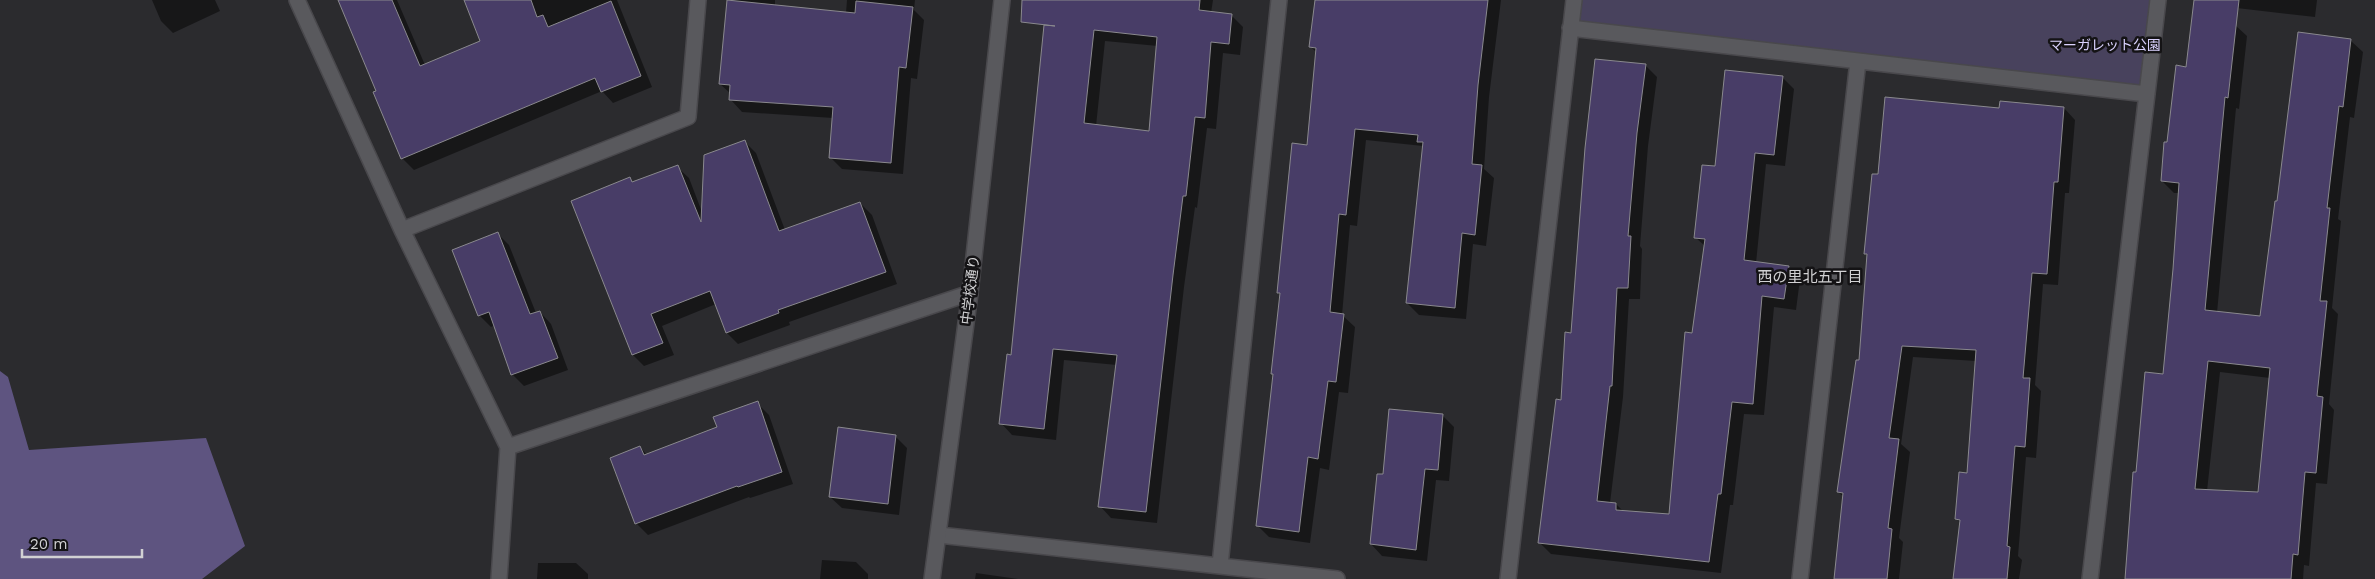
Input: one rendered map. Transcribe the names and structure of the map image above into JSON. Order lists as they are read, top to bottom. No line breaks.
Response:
{"streets":{"street":["中学校通り"]},"districts":["西の里北五丁目"],"parks":["マーガレット公園"],"scale_bar":"20 m"}
